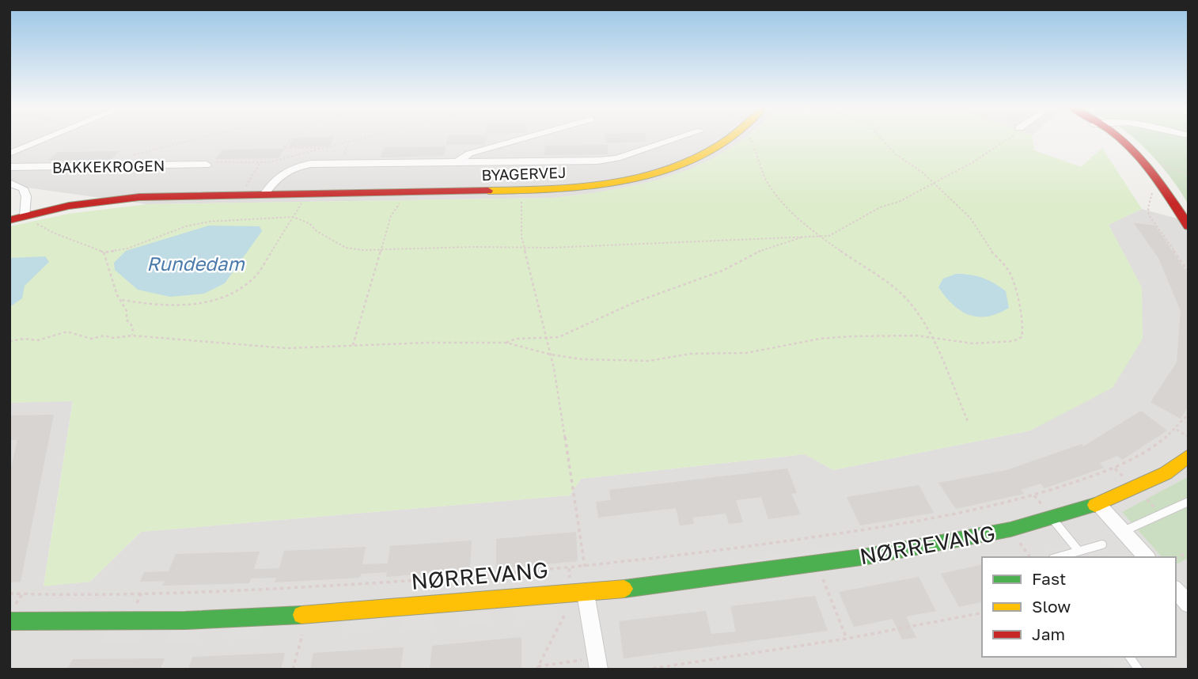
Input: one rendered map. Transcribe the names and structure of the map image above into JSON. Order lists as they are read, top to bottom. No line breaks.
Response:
{"streets":{"street":["BAKKEKROGEN","BYAGERVEJ","NØRREVANG"]},"water":["Rundedam"],"legend":["Fast","Slow","Jam"]}
